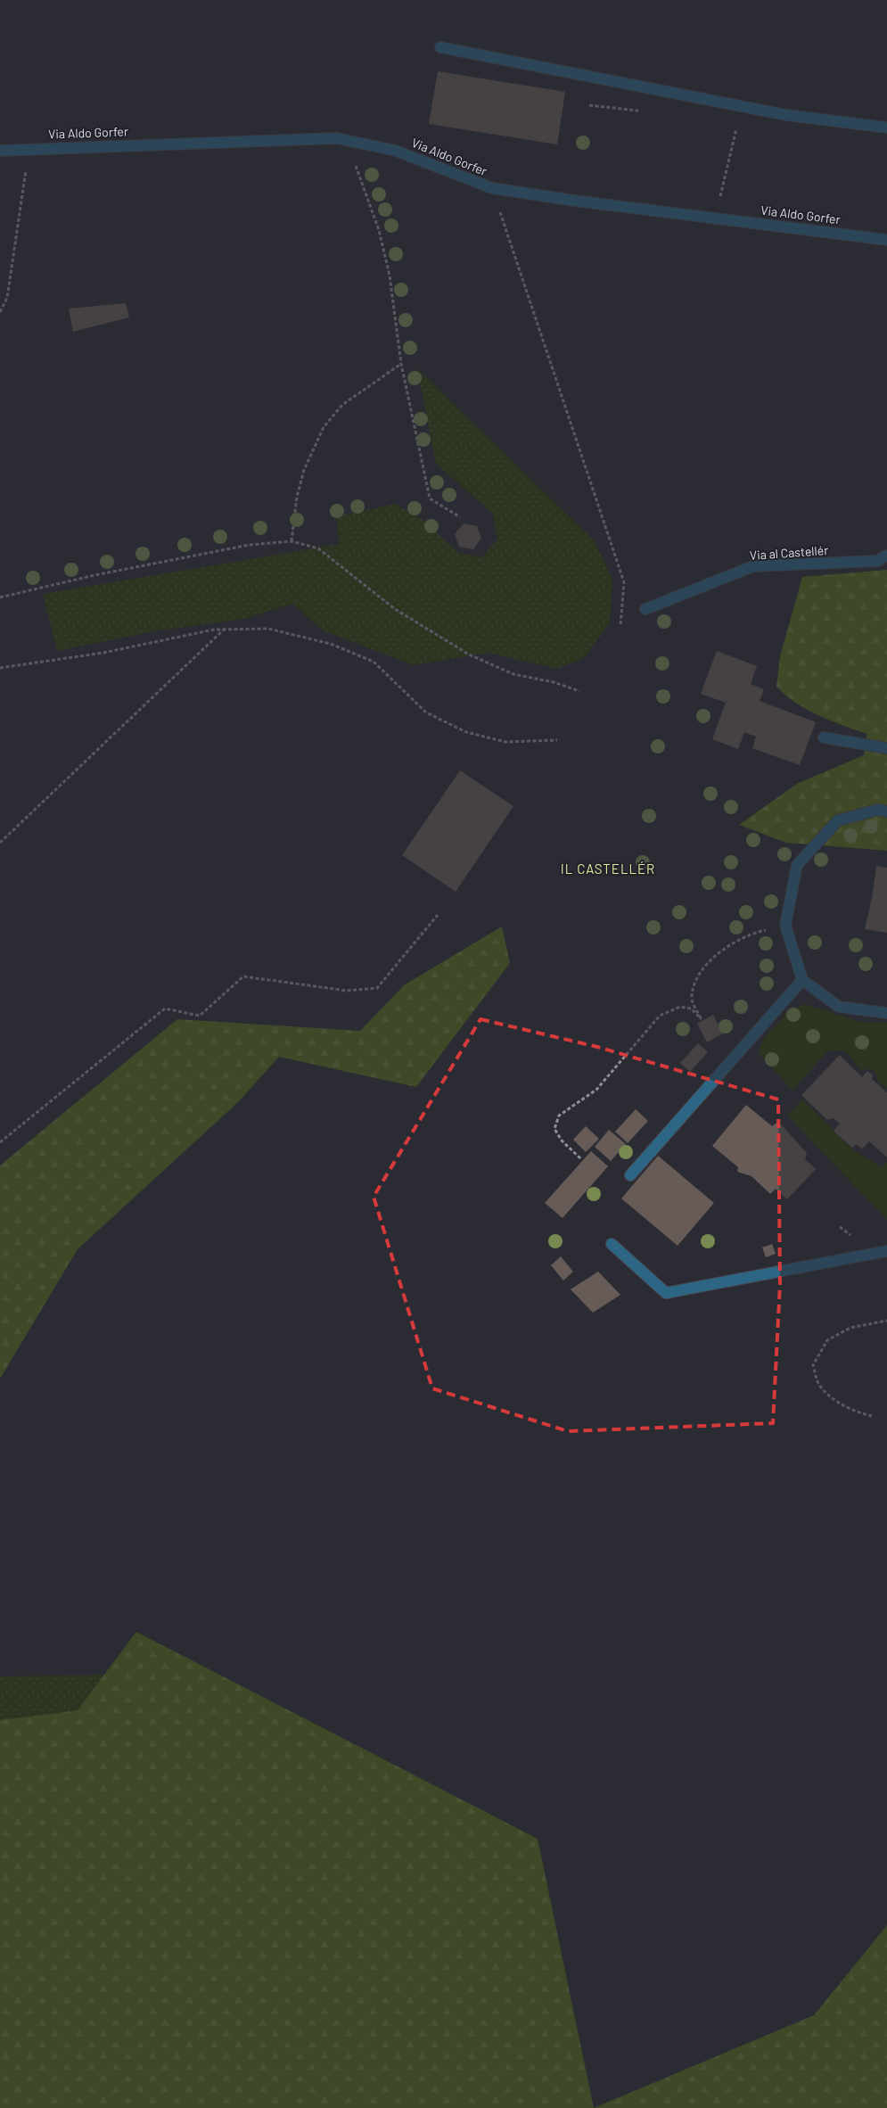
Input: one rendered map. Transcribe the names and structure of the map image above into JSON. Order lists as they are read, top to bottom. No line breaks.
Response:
{"streets":{"street":["Via Aldo Gorfer","Via al Castellér"]},"districts":["IL CASTELLÉR"]}
